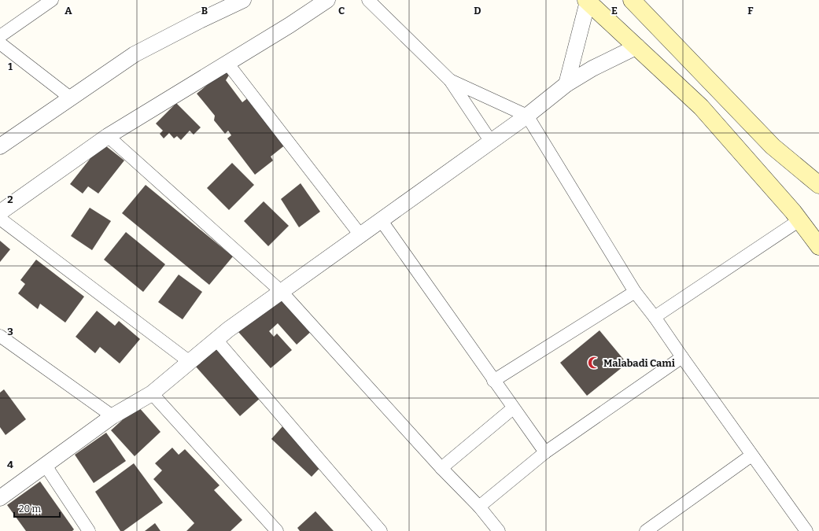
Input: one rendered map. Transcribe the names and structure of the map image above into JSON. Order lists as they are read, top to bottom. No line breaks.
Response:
{"places":{"mosque":["Malabadi Cami"]},"scale_bar":"20 m","grid":{"columns":["A","B","C","D","E","F"],"rows":["1","2","3","4"]}}
